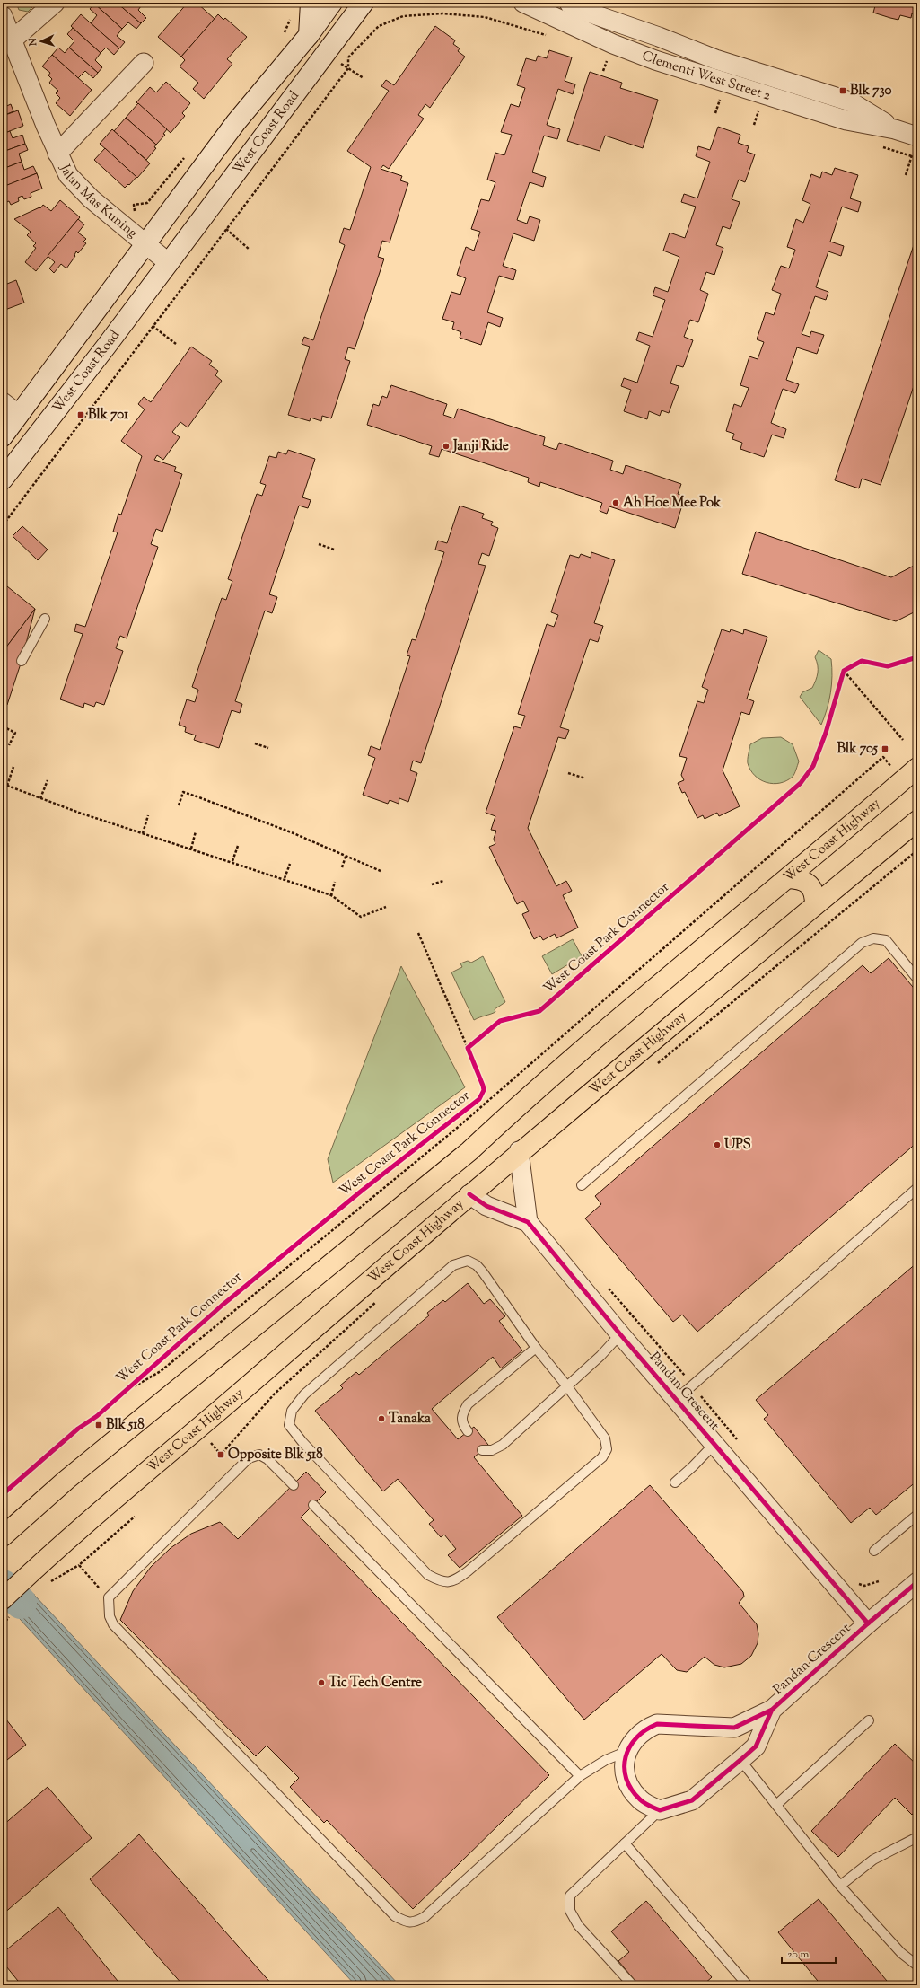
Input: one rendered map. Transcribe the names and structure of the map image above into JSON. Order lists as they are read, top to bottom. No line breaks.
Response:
{"streets":{"highway":["West Coast Highway"],"main road":["West Coast Road"],"street":["Clementi West Street 2","Jalan Mas Kuning","Pandan Crescent"],"cycle path":["West Coast Park Connector"]},"crossings":[["West Coast Road","Jalan Mas Kuning"],["West Coast Highway","Pandan Crescent"]],"places":{"transit":["Blk 730","Blk 701","Blk 705","Blk 518","Opposite Blk 518"],"other":["Janji Ride","Ah Hoe Mee Pok","UPS","Tanaka","Tic Tech Centre"]},"scale_bar":"20 m","north":"left"}
